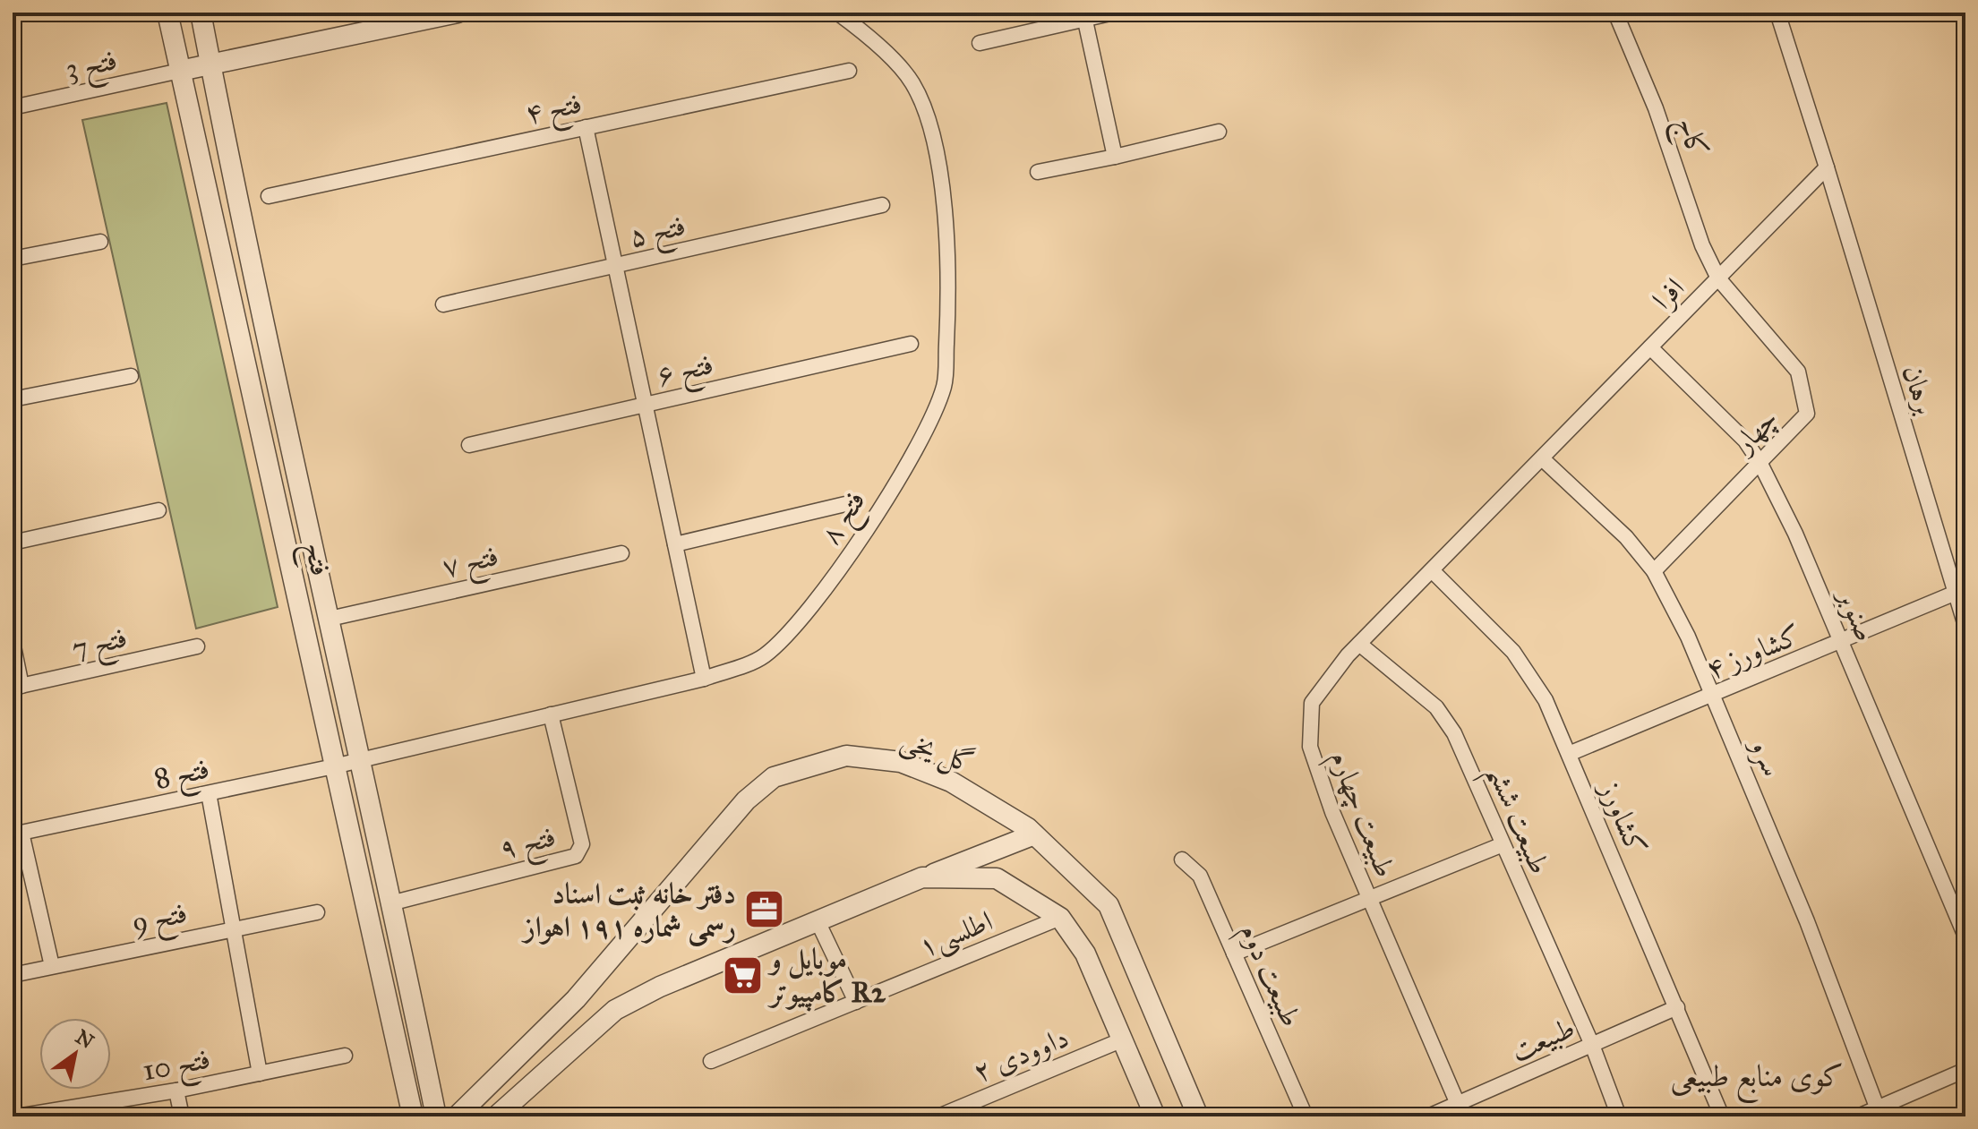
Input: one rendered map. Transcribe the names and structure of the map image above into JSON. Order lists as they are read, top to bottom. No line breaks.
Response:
{"streets":{"street":["فتح 3","فتح ۴","کاج","فتح ۵","افرا","فتح ۶","برهان","چهار","فتح ۸","فتح","فتح ۷","صنوبر","فتح 7","کشاورز ۴","گل یخی","سرو","فتح 8","طبیعت چهارم","کشاورز","طبیعت ششم","فتح ۹","فتح 9","اطلسی۱","طبیعت دوم","طبیعت","داوودی ۲","فتح 10"]},"crossings":[["فتح 3","فتح"],["کاج","افرا"],["کاج","چهار"],["افرا","برهان"],["افرا","چهار"],["افرا","صنوبر"],["افرا","سرو"],["افرا","طبیعت چهارم"],["افرا","کشاورز"],["برهان","کشاورز ۴"],["چهار","صنوبر"],["چهار","سرو"],["فتح ۸","فتح"],["فتح ۸","فتح 8"],["فتح ۸","فتح ۹"],["فتح","فتح ۷"],["فتح","فتح 8"],["فتح","فتح ۹"],["صنوبر","کشاورز ۴"],["کشاورز ۴","سرو"],["کشاورز ۴","کشاورز"],["طبیعت چهارم","کشاورز"],["طبیعت چهارم","طبیعت ششم"],["طبیعت چهارم","طبیعت"],["کشاورز","طبیعت"],["طبیعت ششم","طبیعت"]],"districts":["کوی منابع طبیعی"],"places":{"office":["دفتر خانه ثبت اسناد رسمی شماره ۱۹۱ اهواز"],"supermarket":["موبایل و کامپیوتر R2"]},"north":"top right"}
